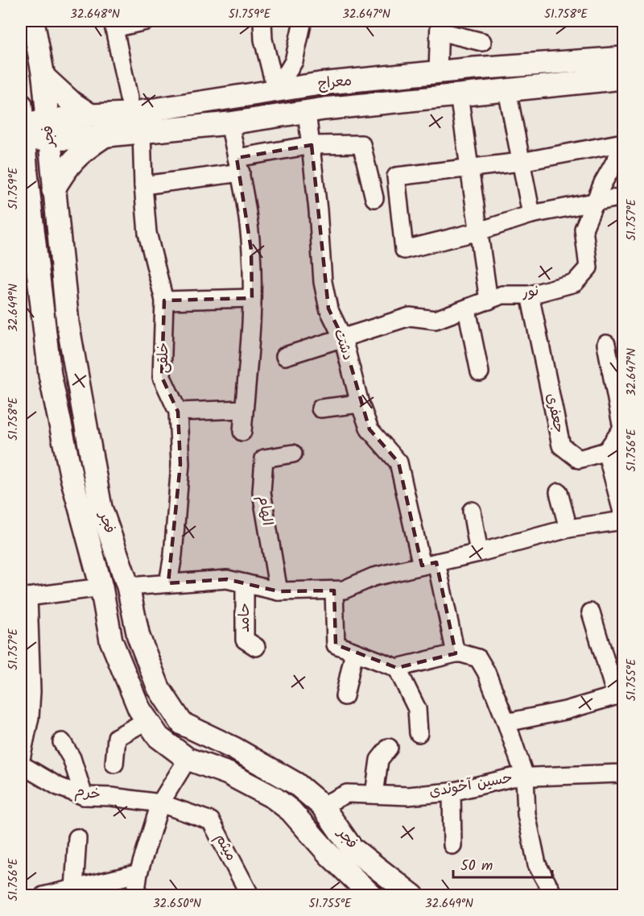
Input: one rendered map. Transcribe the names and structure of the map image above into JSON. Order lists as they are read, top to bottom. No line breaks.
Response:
{"streets":{"main road":["معراج","فجر"],"street":["نور","دشت","خلقی","جعفری","الهام","حامد","حسین آخوندی","خرم","میثم"]},"crossings":[["معراج","فجر"],["معراج","دشت"],["معراج","خلقی"],["فجر","حسین آخوندی"],["نور","دشت"],["نور","جعفری"],["خرم","میثم"]],"scale_bar":"50 m","coordinates":["32.648°N","51.759°E","32.647°N","51.758°E","51.757°E","32.649°N","51.756°E","51.755°E","32.650°N"]}
